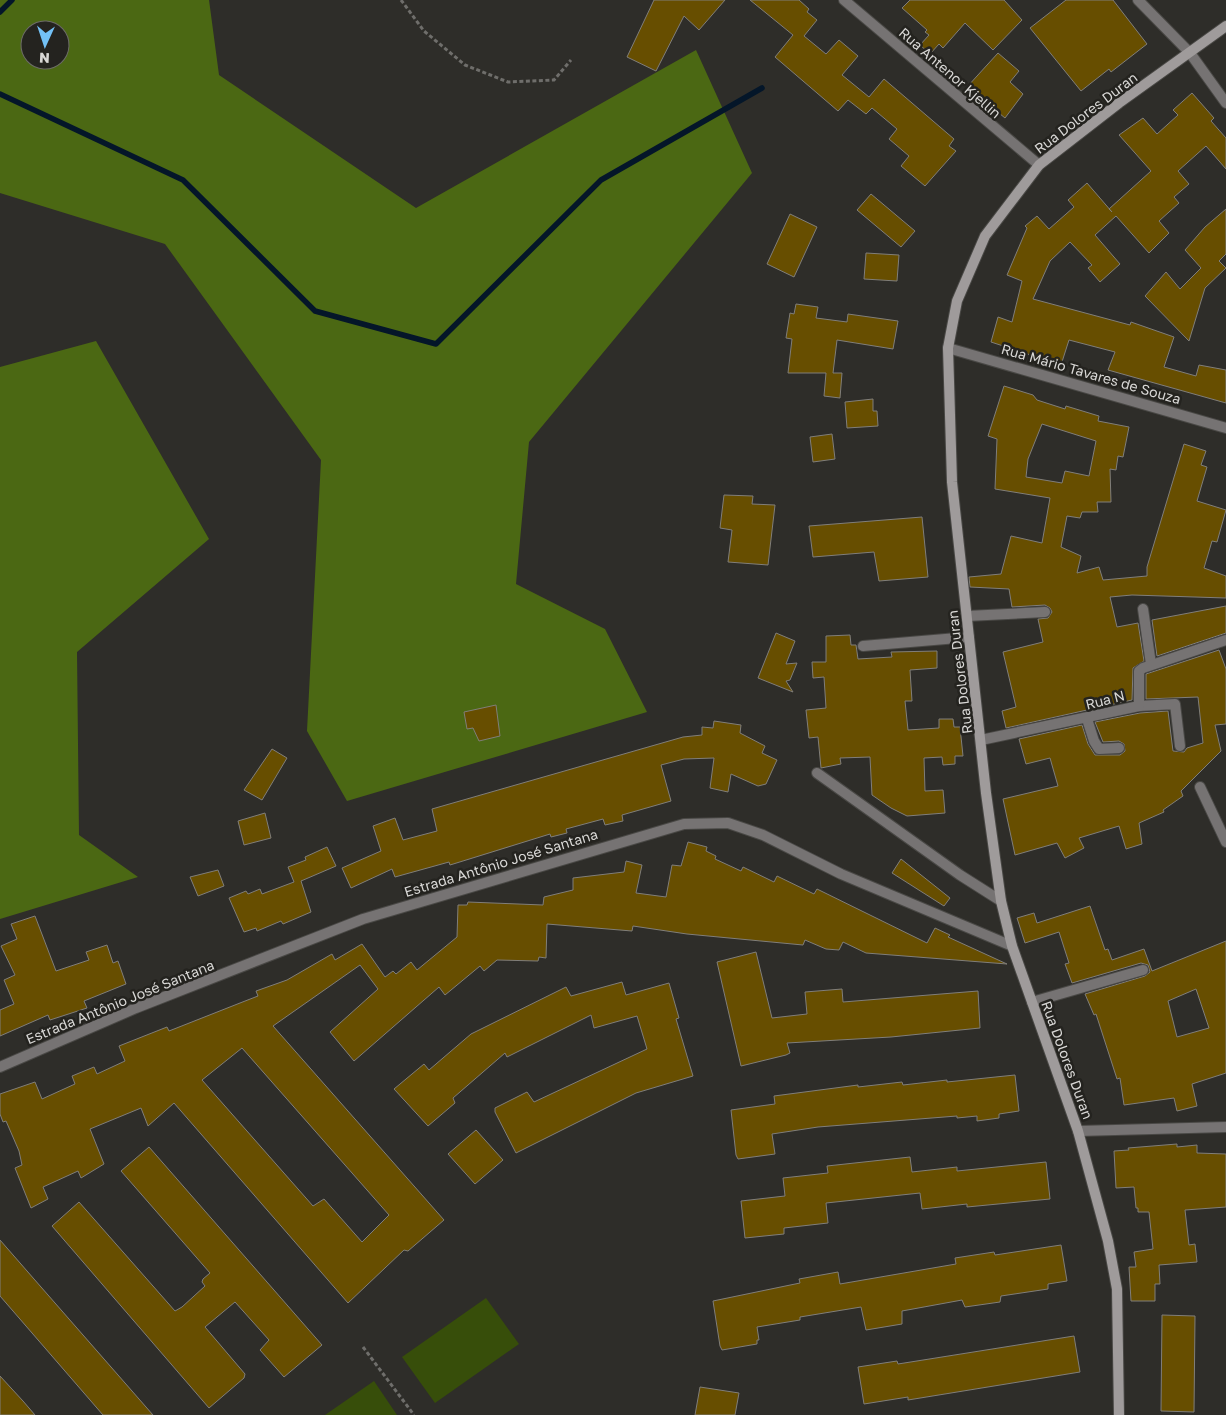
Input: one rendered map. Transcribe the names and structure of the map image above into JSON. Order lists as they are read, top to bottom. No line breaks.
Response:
{"streets":{"street":["Rua Antenor Kjellin","Rua Dolores Duran","Rua Mário Tavares de Souza","Rua N","Estrada Antônio José Santana"]},"crossings":[["Rua Antenor Kjellin","Rua Dolores Duran"],["Rua Dolores Duran","Rua Mário Tavares de Souza"],["Rua Dolores Duran","Rua N"],["Rua Dolores Duran","Estrada Antônio José Santana"]],"north":"bottom"}
